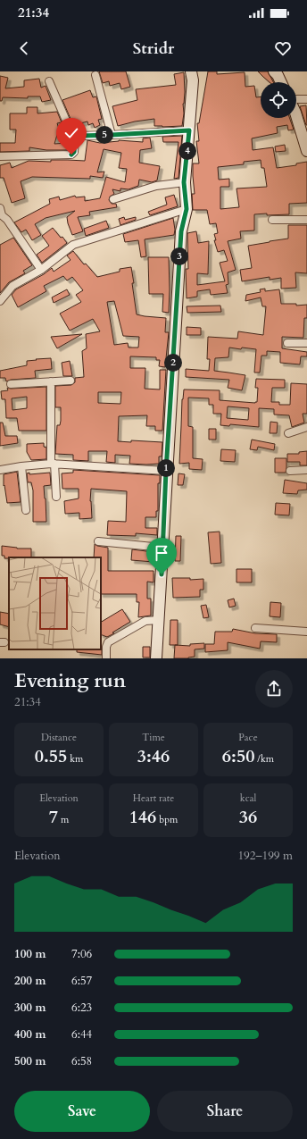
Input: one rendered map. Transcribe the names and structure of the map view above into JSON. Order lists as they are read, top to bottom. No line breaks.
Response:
{"page":{"status":"21:34","header":"Stridr","pins":["5","4","3","2","1"],"heading":["Evening run","21:34"],"stats":[["Distance","0.55 km"],["Time","3:46"],["Pace","6:50 /km"],["Elevation","7 m"],["Heart rate","146 bpm"],["kcal","36"]],"chart":["Elevation","192–199 m"],"list":[{"name":"100 m","note":"7:06"},{"name":"200 m","note":"6:57"},{"name":"300 m","note":"6:23"},{"name":"400 m","note":"6:44"},{"name":"500 m","note":"6:58"}],"buttons":["Save","Share"]}}
